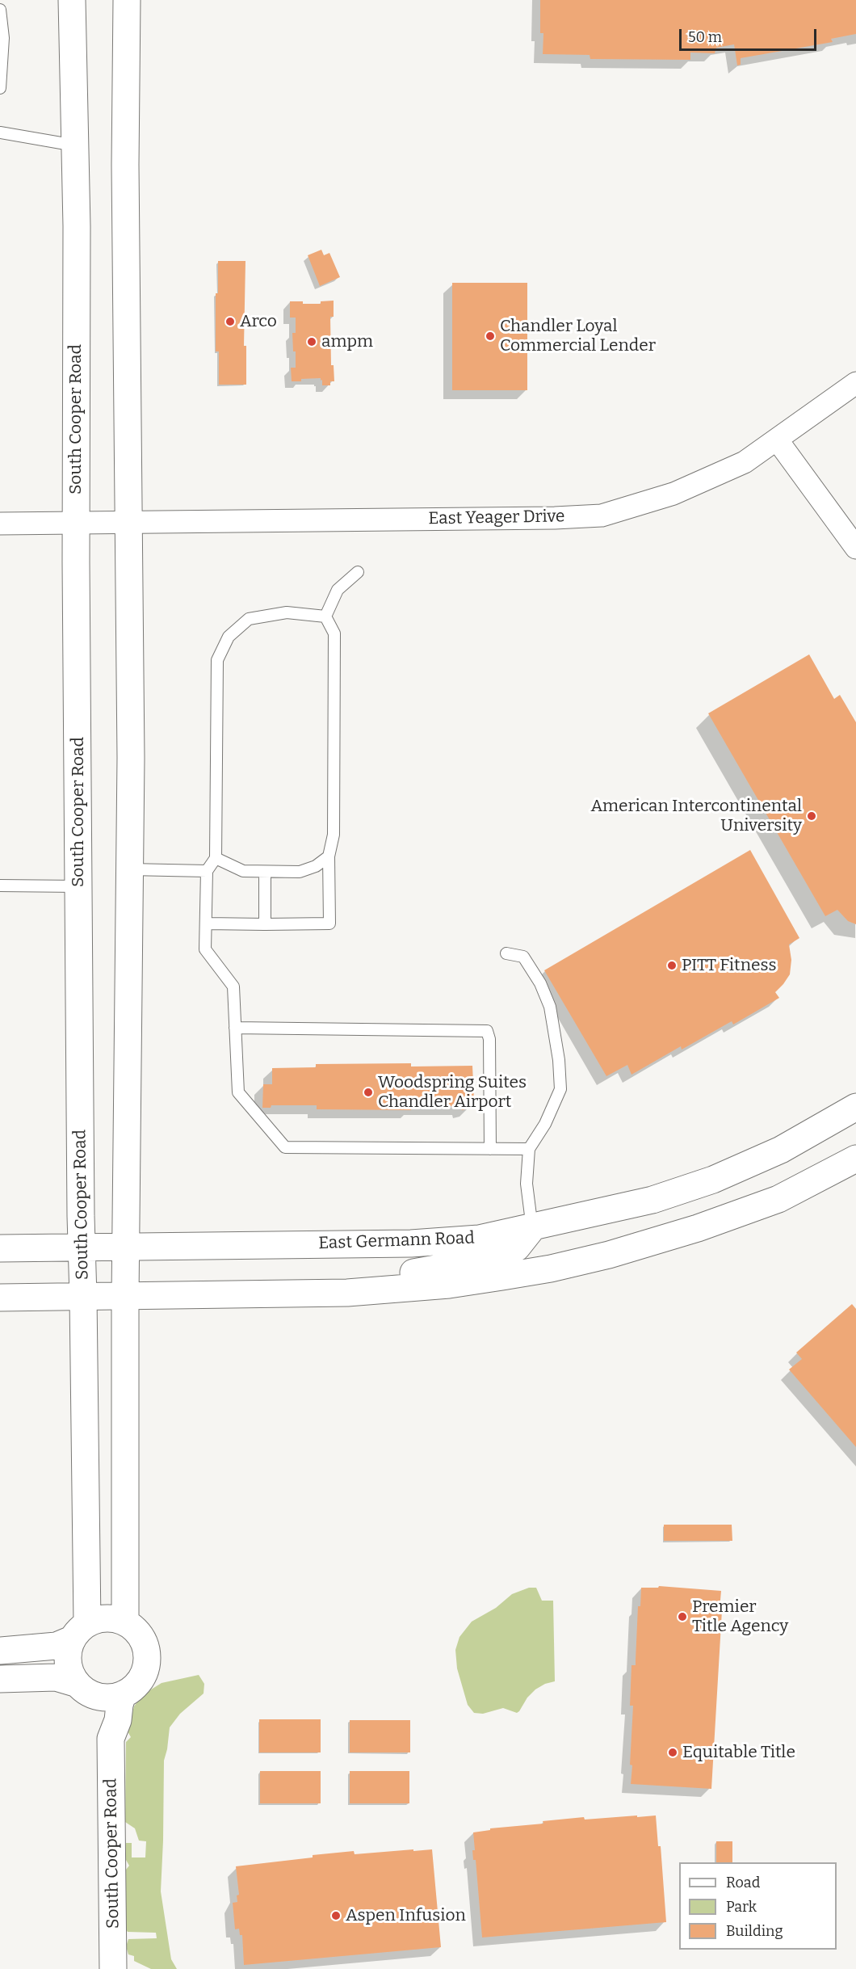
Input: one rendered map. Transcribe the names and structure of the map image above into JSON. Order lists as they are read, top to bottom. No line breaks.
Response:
{"streets":{"main road":["South Cooper Road","East Germann Road"],"street":["East Yeager Drive"]},"crossings":[["South Cooper Road","East Yeager Drive"],["South Cooper Road","East Germann Road"]],"places":["Arco","Chandler Loyal Commercial Lender","ampm","American Intercontinental University","PITT Fitness","Woodspring Suites Chandler Airport","Premier Title Agency","Equitable Title","Aspen Infusion"],"legend":["Road","Park","Building"],"scale_bar":"50 m"}
